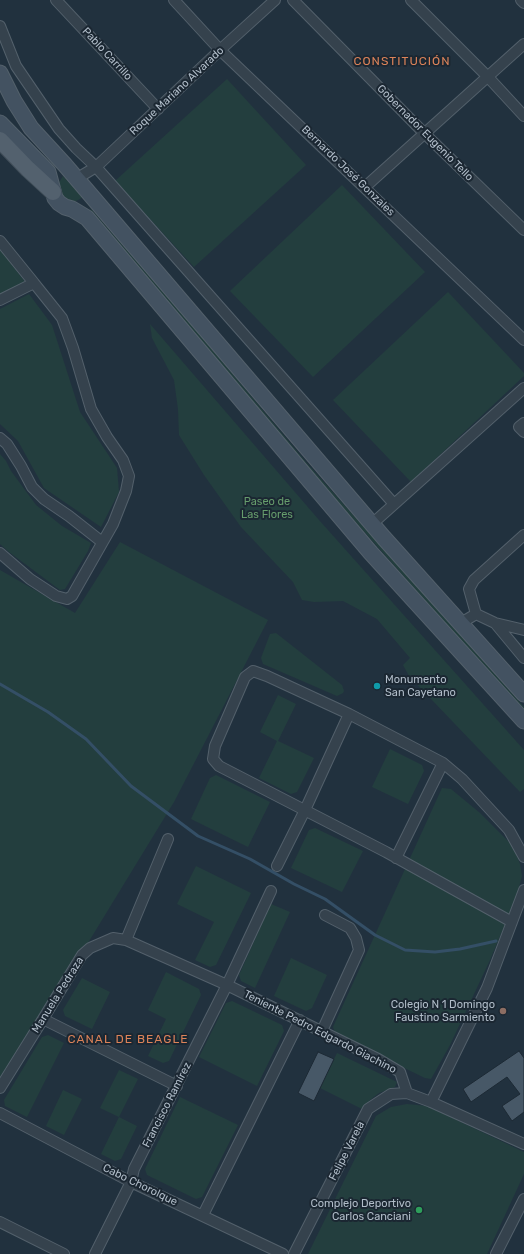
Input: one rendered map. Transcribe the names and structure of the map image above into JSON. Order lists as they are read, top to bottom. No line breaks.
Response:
{"streets":{"street":["Pablo Carrillo","Roque Mariano Alvarado","Gobernador Eugenio Tello","Bernardo José Gonzales","Manuela Pedraza","Teniente Pedro Edgardo Giachino","Francisco Ramírez","Felipe Varela","Cabo Chorolque"]},"crossings":[["Pablo Carrillo","Roque Mariano Alvarado"],["Roque Mariano Alvarado","Bernardo José Gonzales"],["Manuela Pedraza","Teniente Pedro Edgardo Giachino"],["Teniente Pedro Edgardo Giachino","Francisco Ramírez"],["Teniente Pedro Edgardo Giachino","Felipe Varela"],["Francisco Ramírez","Cabo Chorolque"]],"districts":["CONSTITUCIÓN","CANAL DE BEAGLE"],"parks":["Paseo de Las Flores"],"places":["Monumento San Cayetano","Colegio N 1 Domingo Faustino Sarmiento","Complejo Deportivo Carlos Canciani"]}
